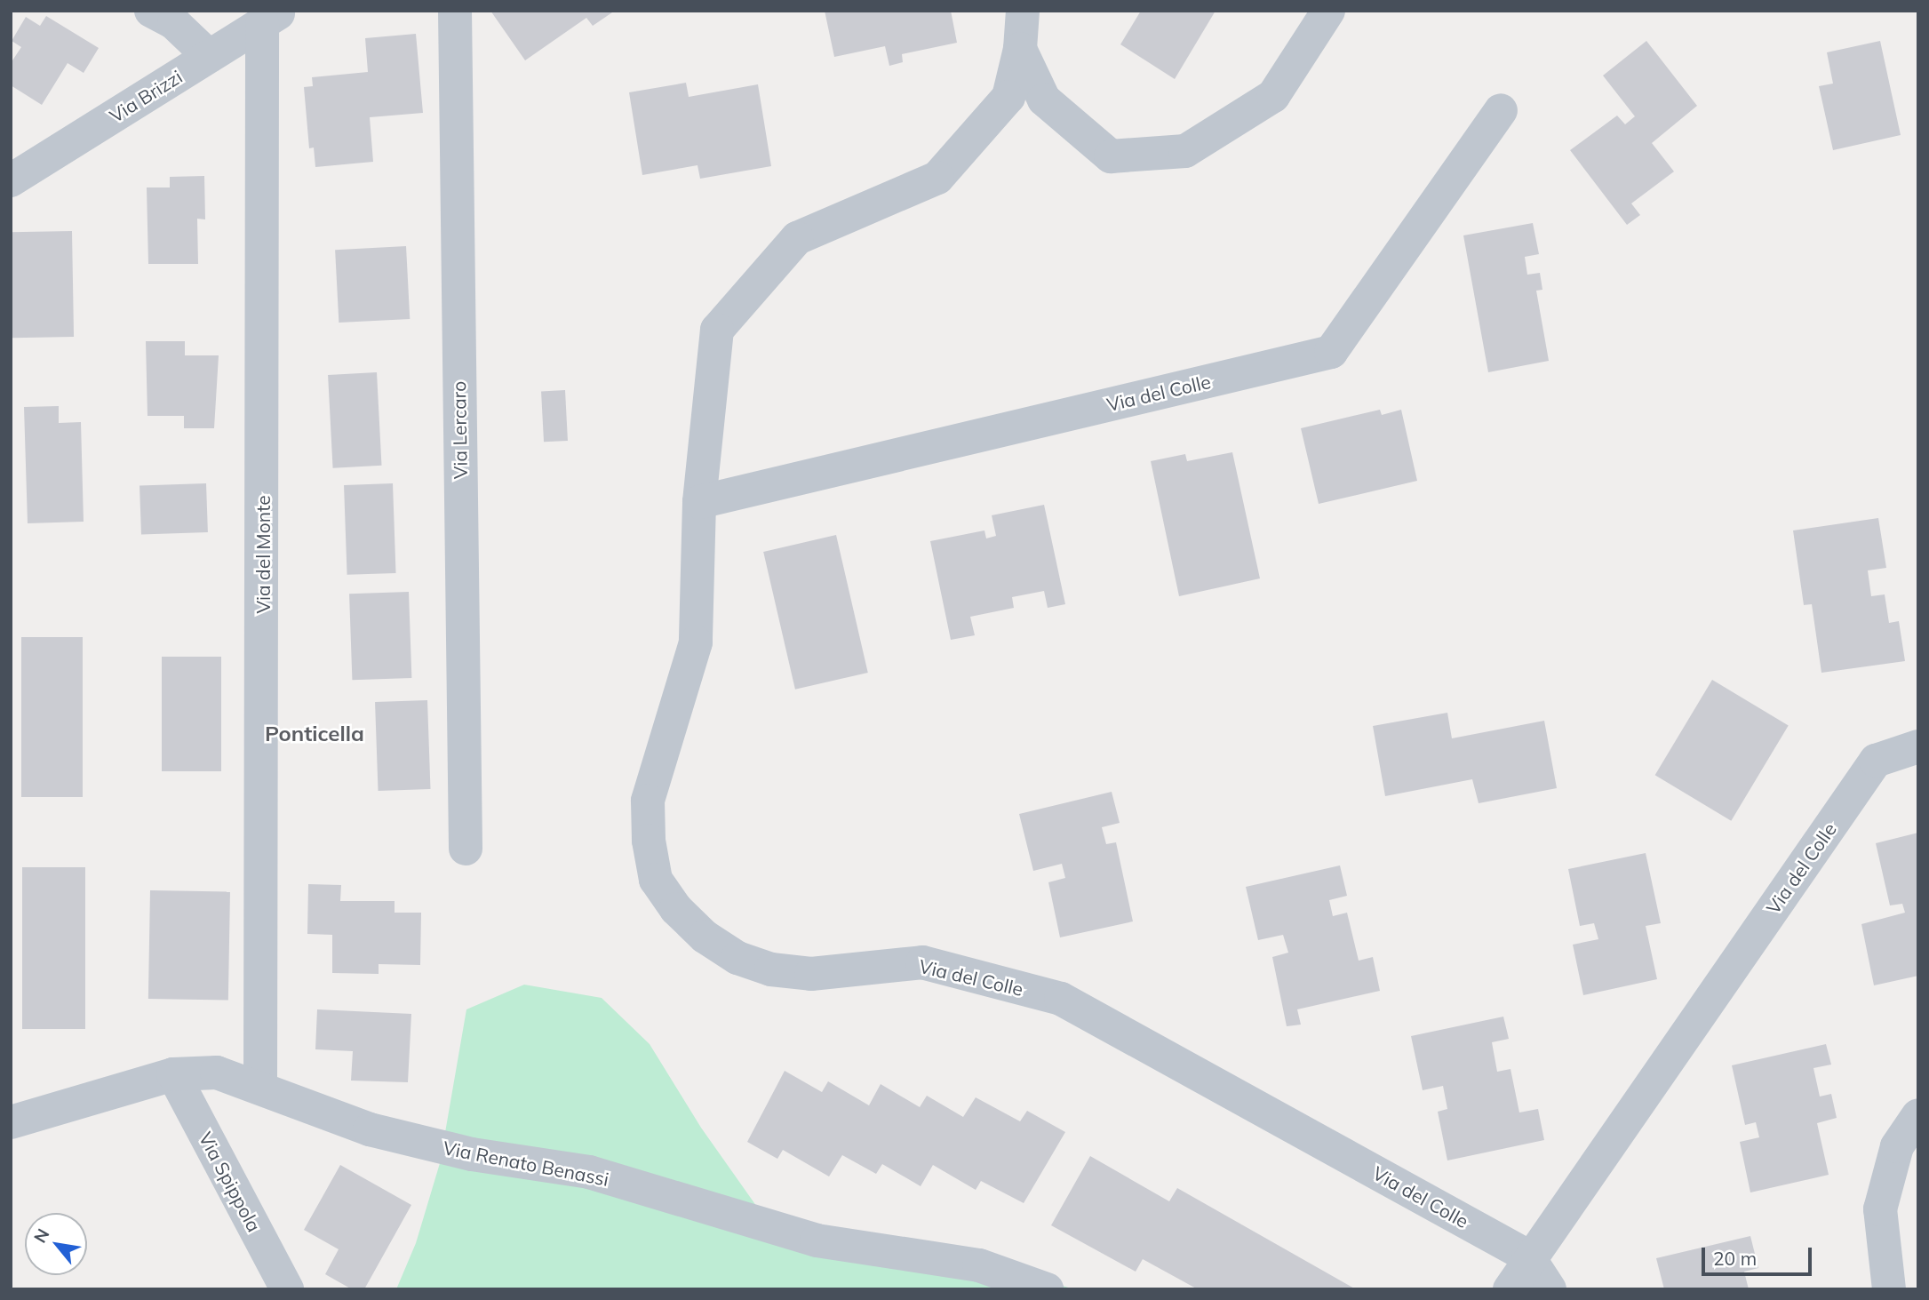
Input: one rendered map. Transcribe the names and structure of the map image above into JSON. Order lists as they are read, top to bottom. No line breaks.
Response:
{"streets":{"street":["Via Brizzi","Via del Colle","Via Lercaro","Via del Monte","Via Renato Benassi","Via Spippola"]},"crossings":[["Via Brizzi","Via del Monte"],["Via del Monte","Via Renato Benassi"],["Via Renato Benassi","Via Spippola"]],"districts":["Ponticella"],"scale_bar":"20 m","north":"top left"}
